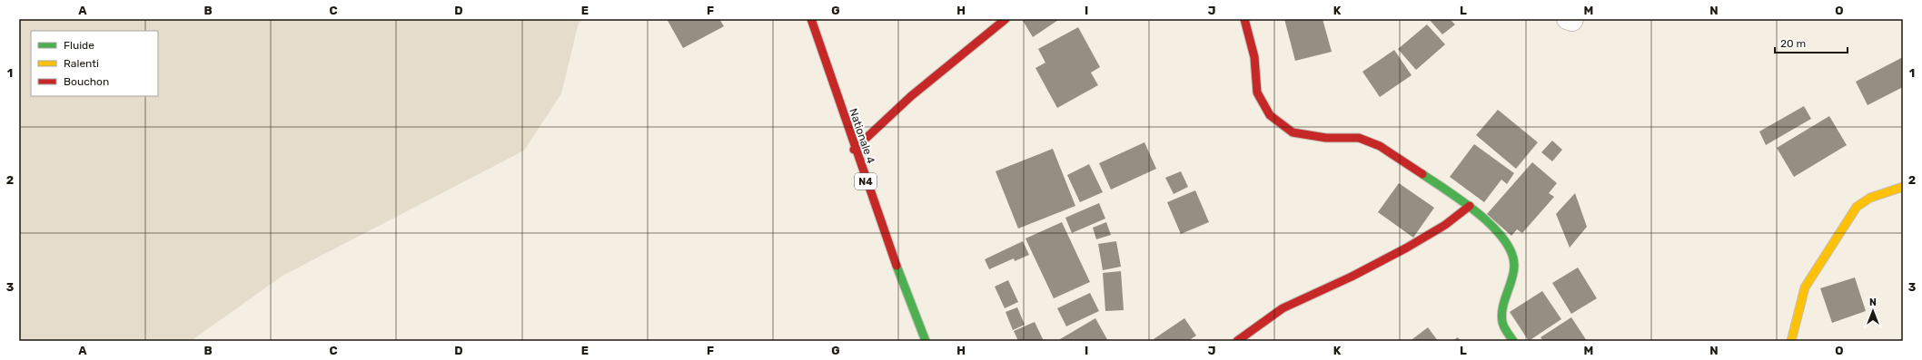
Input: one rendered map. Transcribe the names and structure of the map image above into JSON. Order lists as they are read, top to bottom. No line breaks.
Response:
{"streets":{"main road":["Nationale 4","N4"]},"legend":["Fluide","Ralenti","Bouchon"],"scale_bar":"20 m","north":"top","grid":{"columns":["A","B","C","D","E","F","G","H","I","J","K","L","M","N","O"],"rows":["1","2","3"]}}
